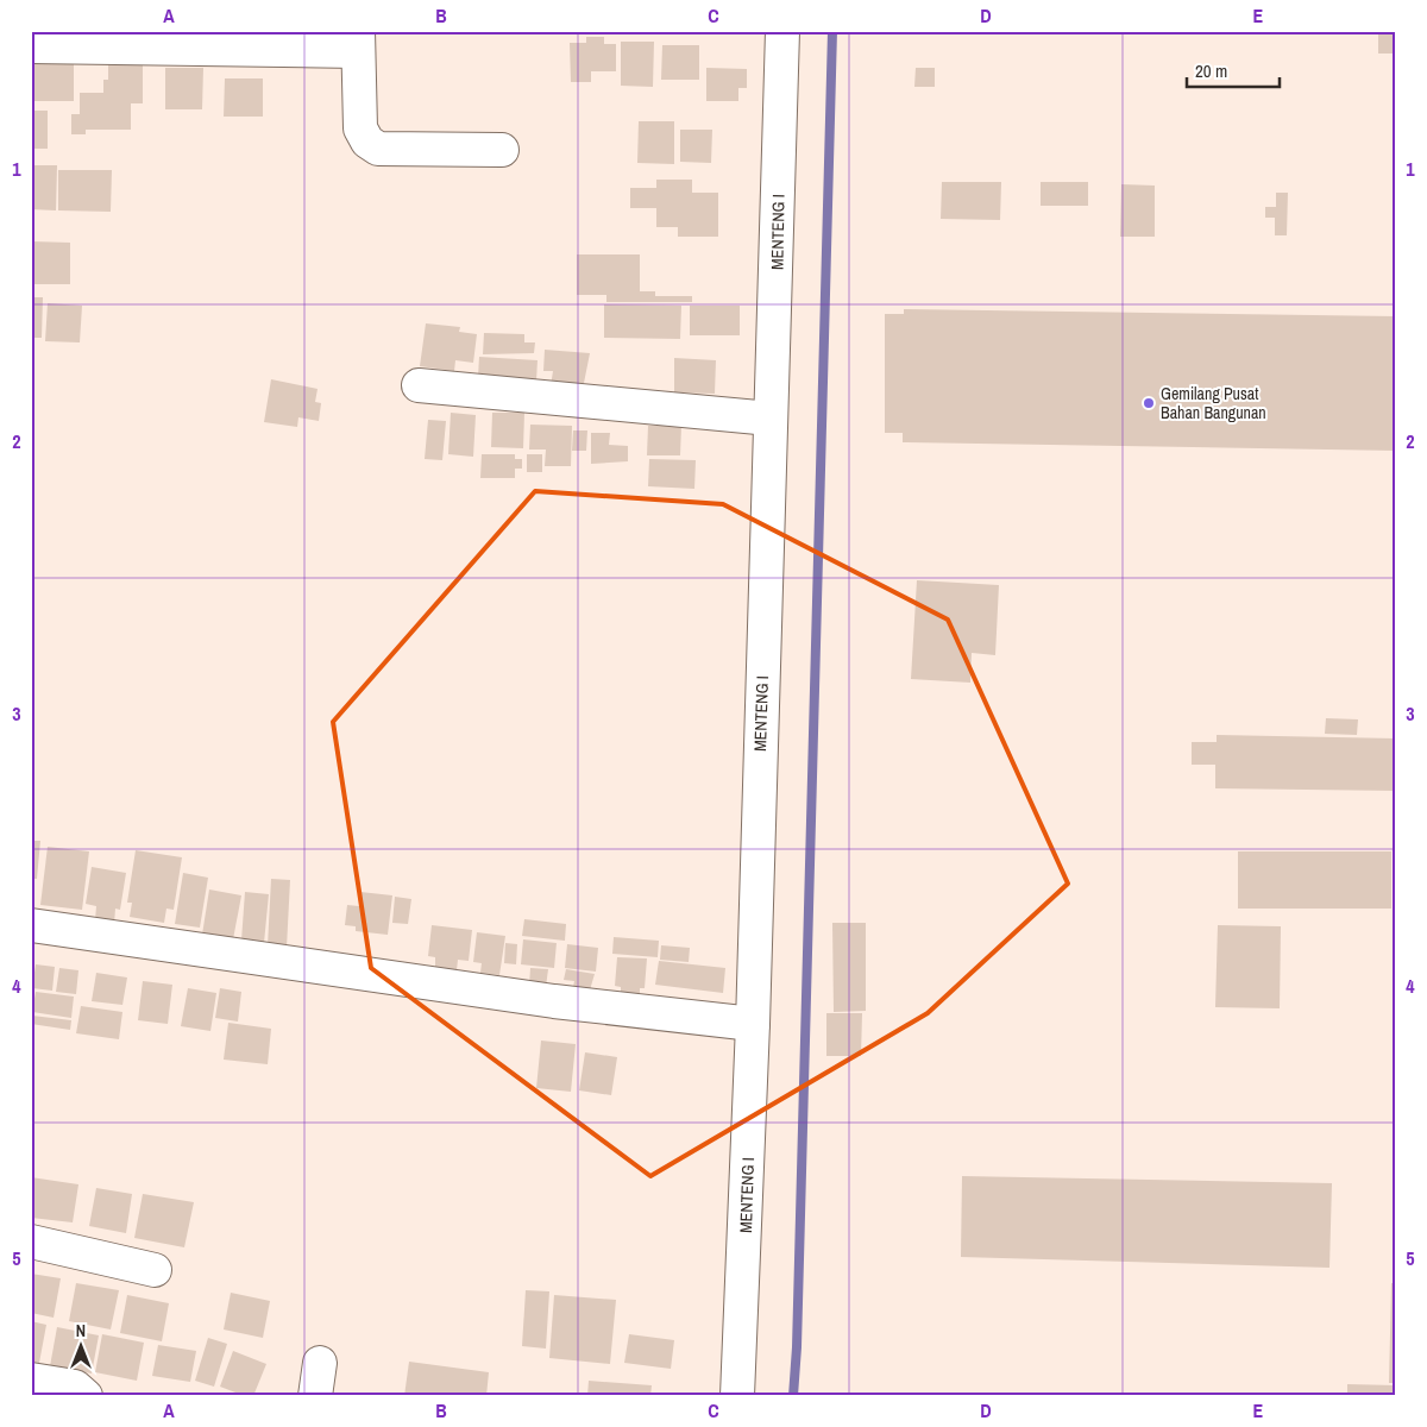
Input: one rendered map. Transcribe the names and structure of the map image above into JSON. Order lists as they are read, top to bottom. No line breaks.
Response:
{"streets":{"street":["MENTENG I"]},"places":["Gemilang Pusat Bahan Bangunan"],"scale_bar":"20 m","north":"top","grid":{"columns":["A","B","C","D","E"],"rows":["1","2","3","4","5"]}}
